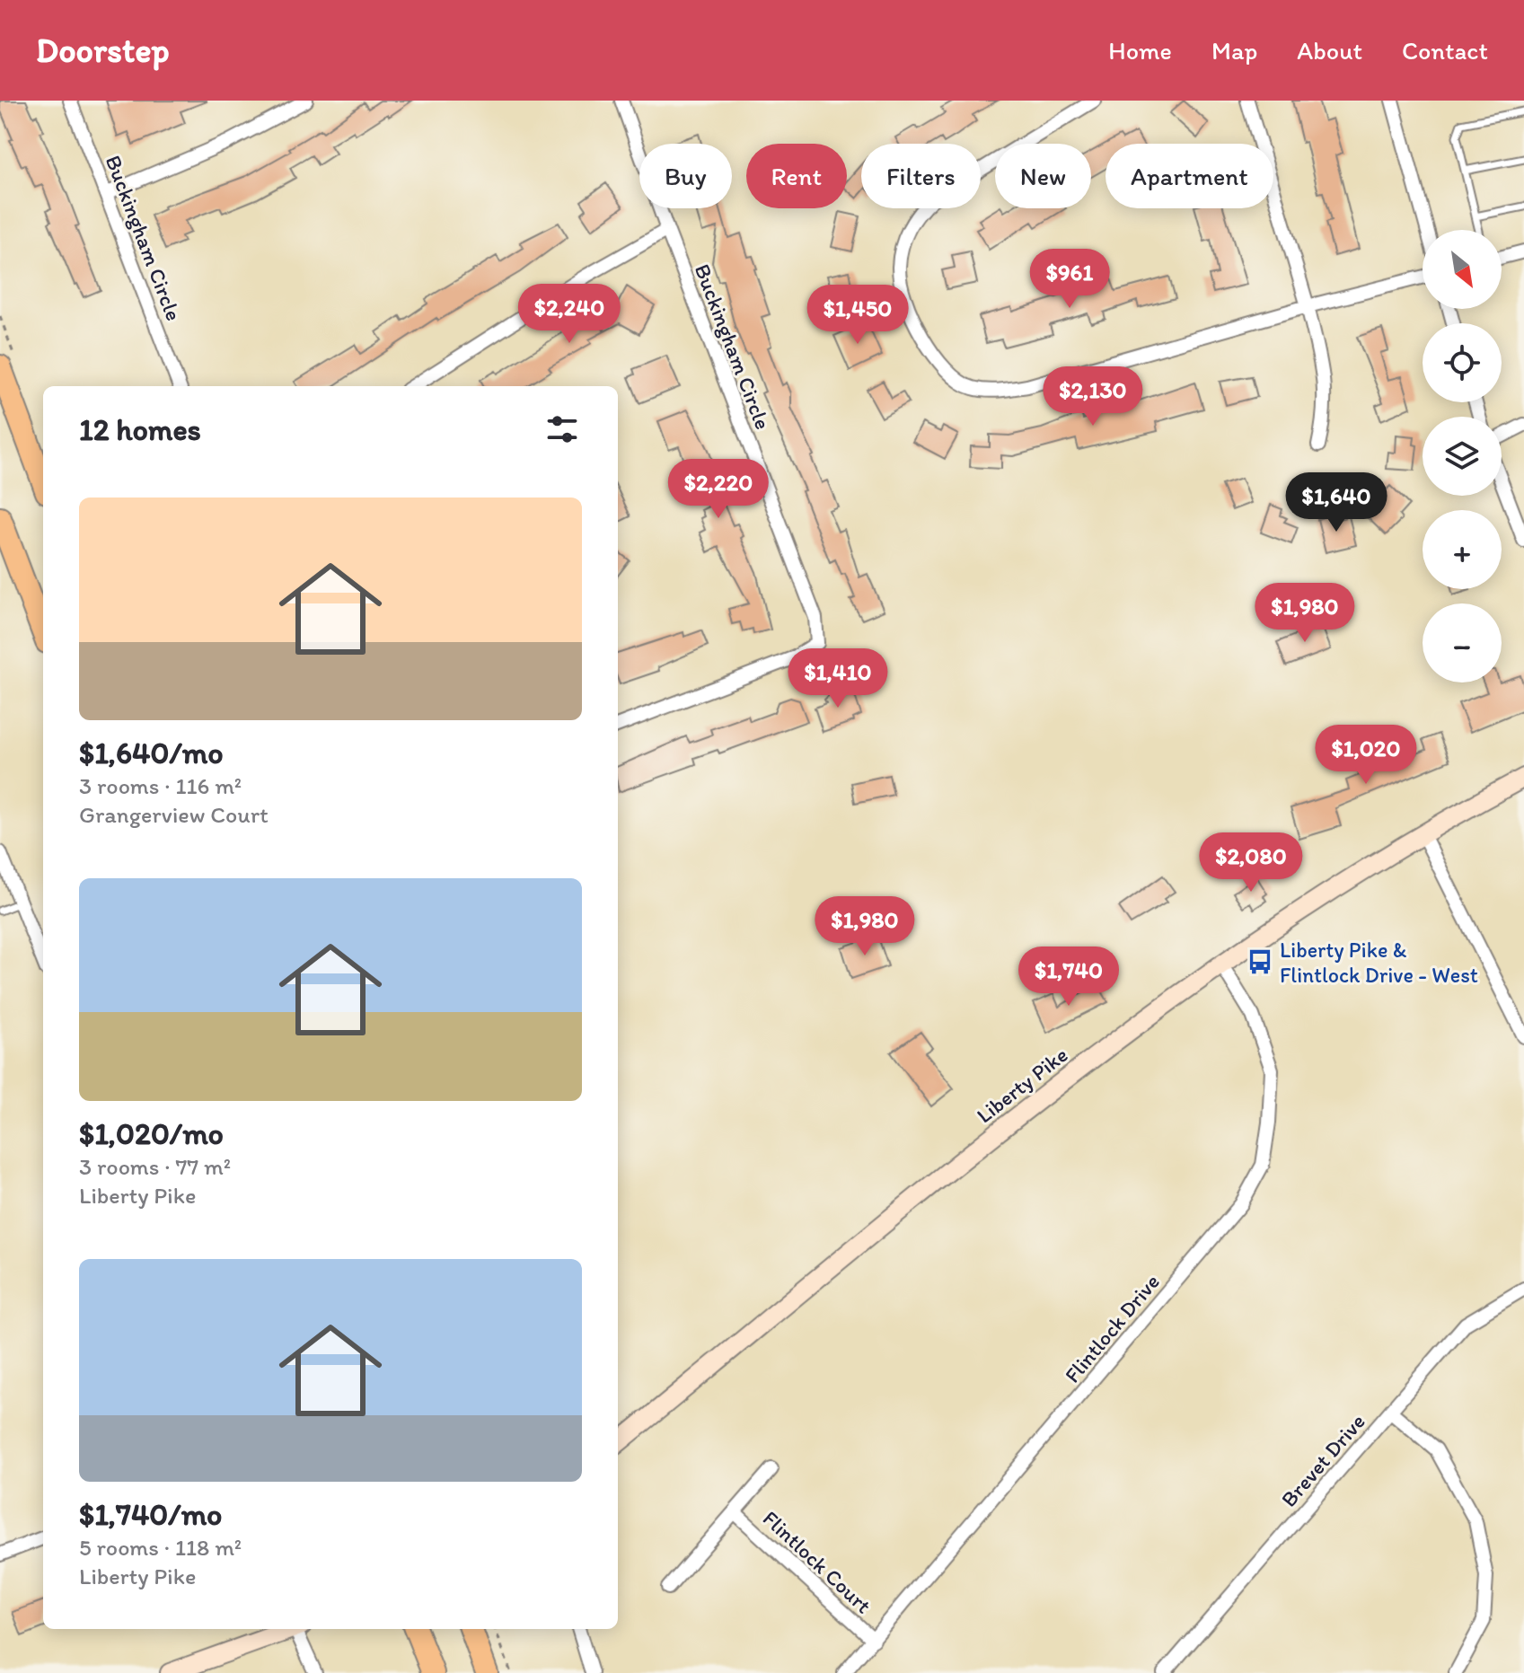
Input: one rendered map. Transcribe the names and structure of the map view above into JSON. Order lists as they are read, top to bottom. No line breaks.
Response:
{"streets":{"street":["Buckingham Circle","Liberty Pike","Flintlock Drive","Brevet Drive","Flintlock Court"]},"crossings":[["Liberty Pike","Flintlock Drive"],["Flintlock Drive","Flintlock Court"]],"places":{"bus stop":["Liberty Pike & Flintlock Drive - West"]},"north":"bottom right","page":{"header":"Doorstep","nav":["Home","Map","About","Contact"],"chip":["Buy","Rent","Filters","New","Apartment"],"map_buttons":["+","−"],"price":["$961","$2,240","$1,450","$2,130","$2,220","$1,640","$1,980","$1,410","$1,020","$2,080","$1,980","$1,740"],"heading":"12 homes","list":[{"name":"$1,640/mo","note":"3 rooms · 116 m² · Grangerview Court"},{"name":"$1,020/mo","note":"3 rooms · 77 m² · Liberty Pike"},{"name":"$1,740/mo","note":"5 rooms · 118 m² · Liberty Pike"}]}}
